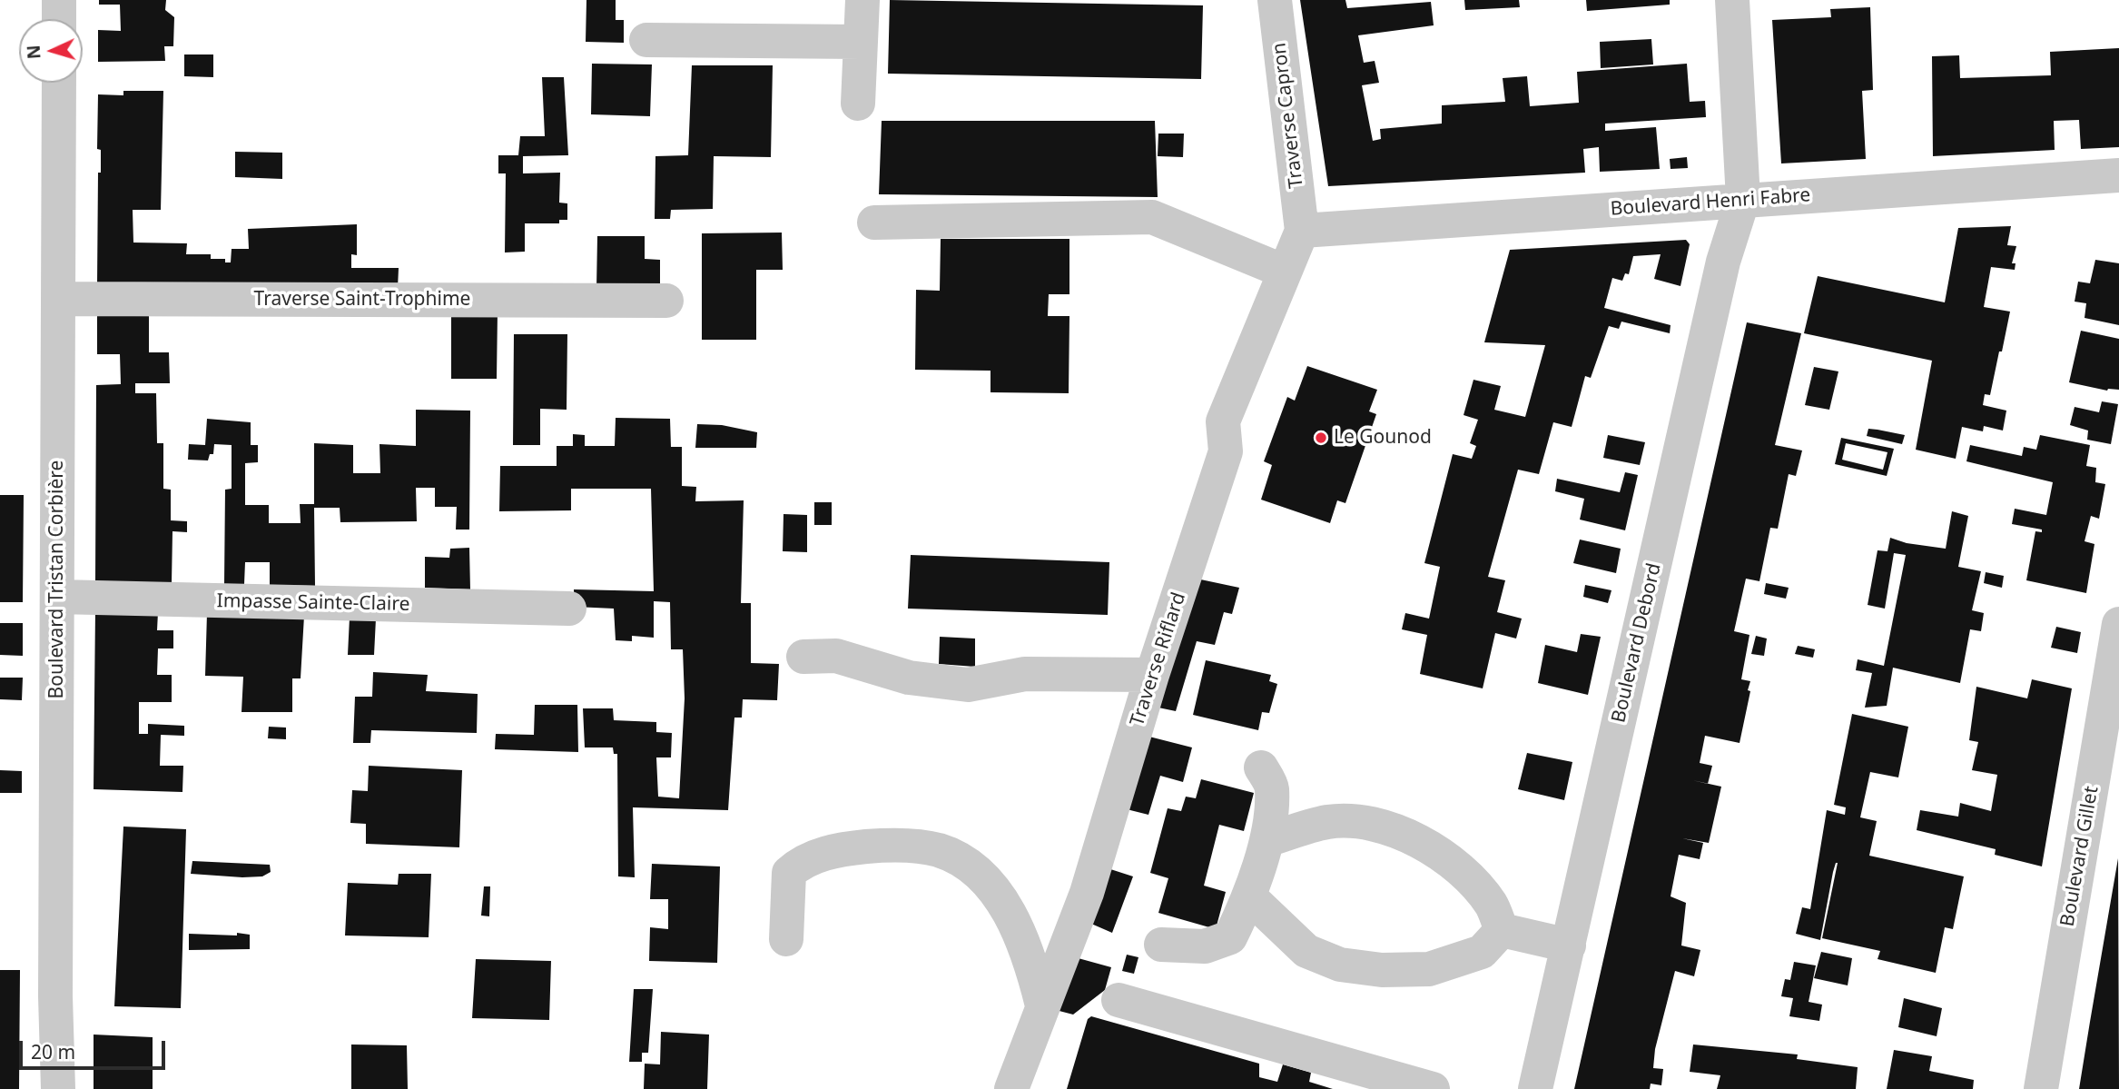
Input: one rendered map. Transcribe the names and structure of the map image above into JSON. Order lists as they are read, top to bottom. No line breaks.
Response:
{"streets":{"street":["Traverse Capron","Boulevard Henri Fabre","Traverse Saint-Trophime","Boulevard Tristan Corbière","Impasse Sainte-Claire","Boulevard Debord","Traverse Riflard","Boulevard Gillet"]},"crossings":[["Traverse Capron","Boulevard Henri Fabre"],["Traverse Capron","Traverse Riflard"],["Boulevard Henri Fabre","Boulevard Debord"],["Boulevard Henri Fabre","Traverse Riflard"],["Traverse Saint-Trophime","Boulevard Tristan Corbière"],["Boulevard Tristan Corbière","Impasse Sainte-Claire"]],"places":["Le Gounod"],"scale_bar":"20 m","north":"left"}
